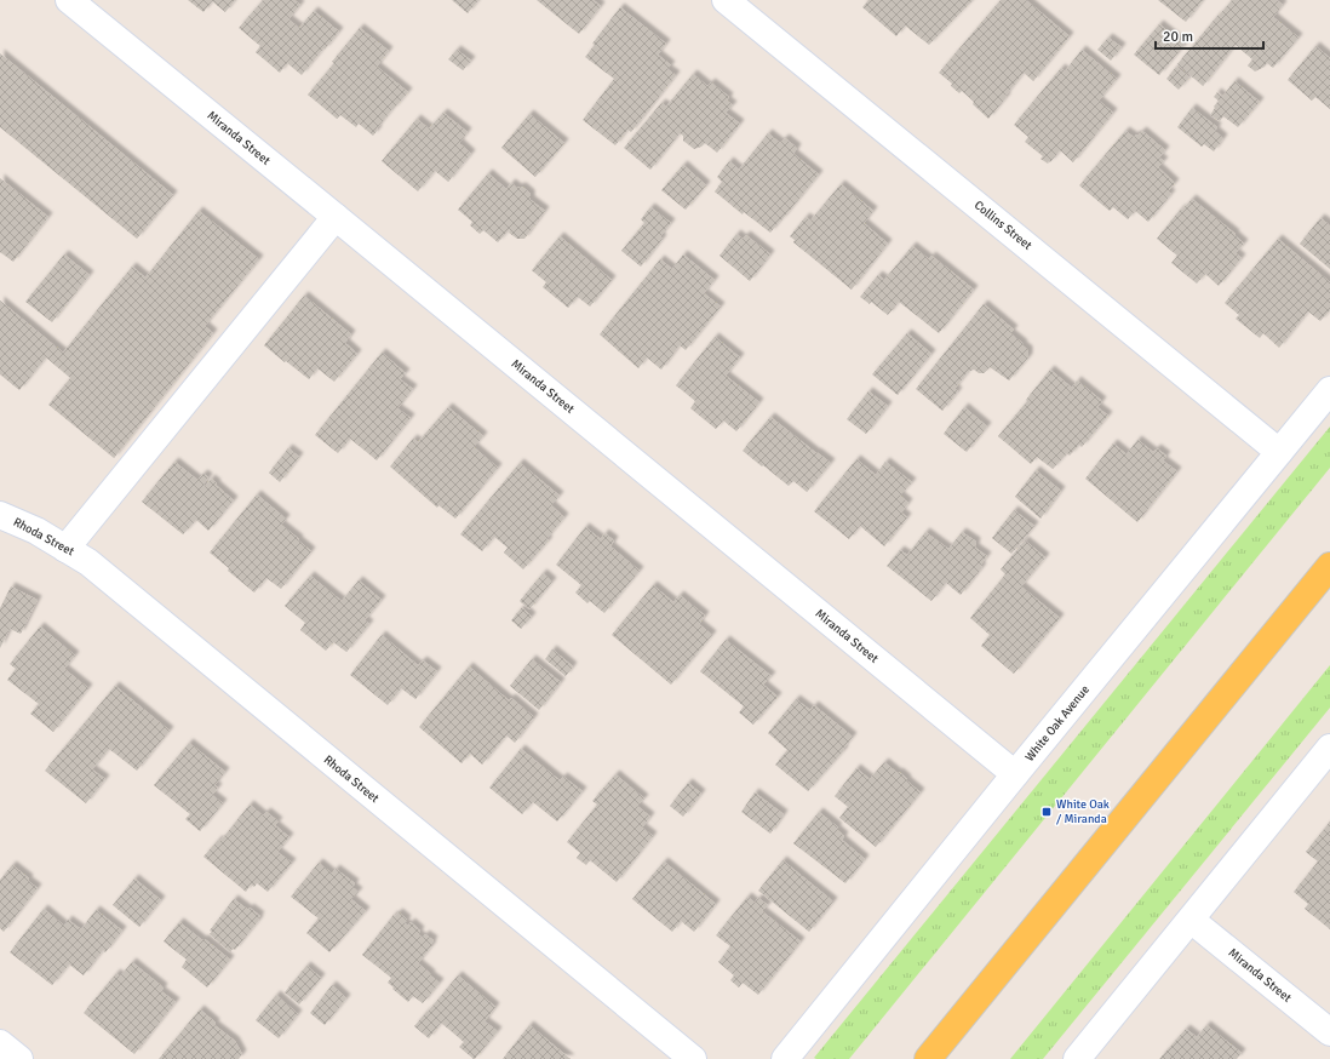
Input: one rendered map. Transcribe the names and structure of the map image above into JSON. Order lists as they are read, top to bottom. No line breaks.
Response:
{"streets":{"street":["Miranda Street","Collins Street","Rhoda Street","White Oak Avenue"]},"crossings":[["Miranda Street","White Oak Avenue"],["Collins Street","White Oak Avenue"]],"places":{"transit":["White Oak / Miranda"]},"scale_bar":"20 m"}
